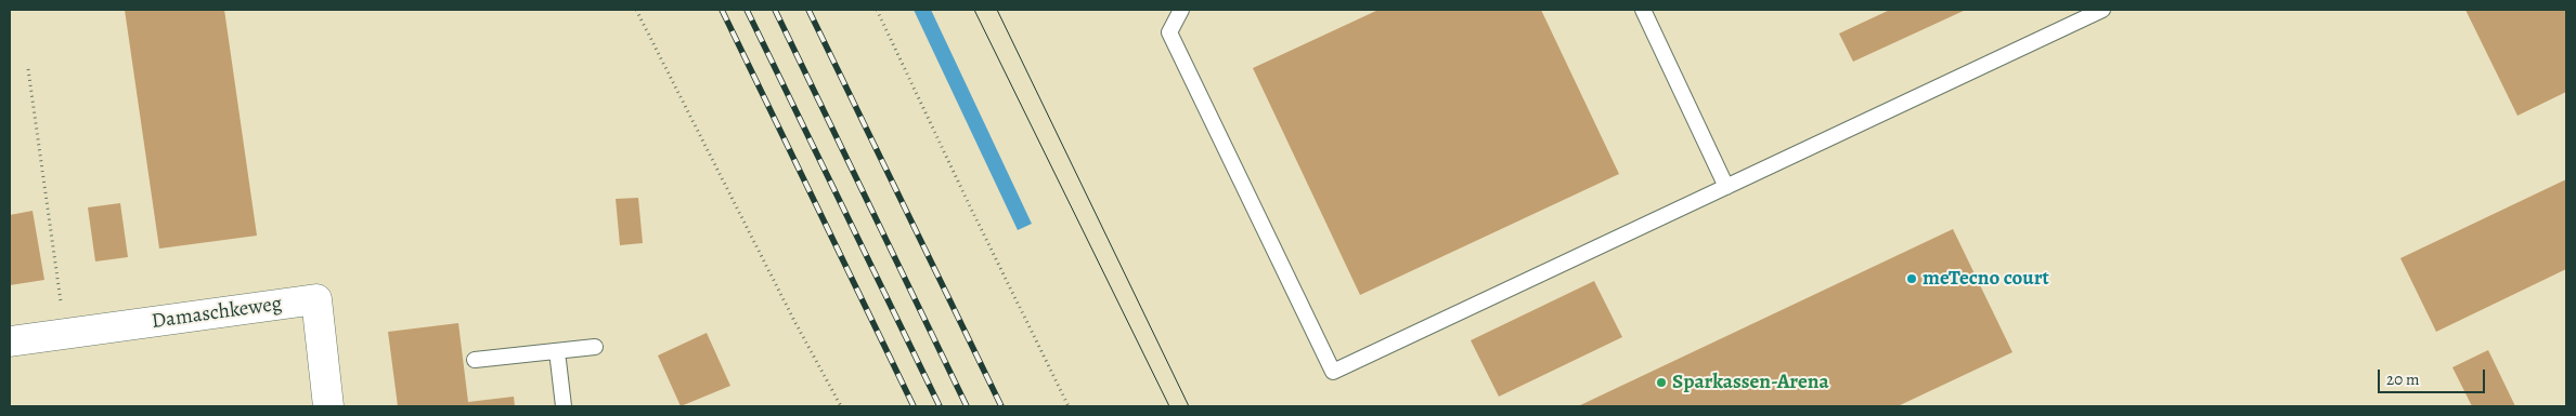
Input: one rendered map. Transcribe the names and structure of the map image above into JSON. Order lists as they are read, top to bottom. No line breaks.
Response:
{"streets":{"street":["Damaschkeweg"]},"places":["meTecno court","Sparkassen-Arena"],"scale_bar":"20 m"}
